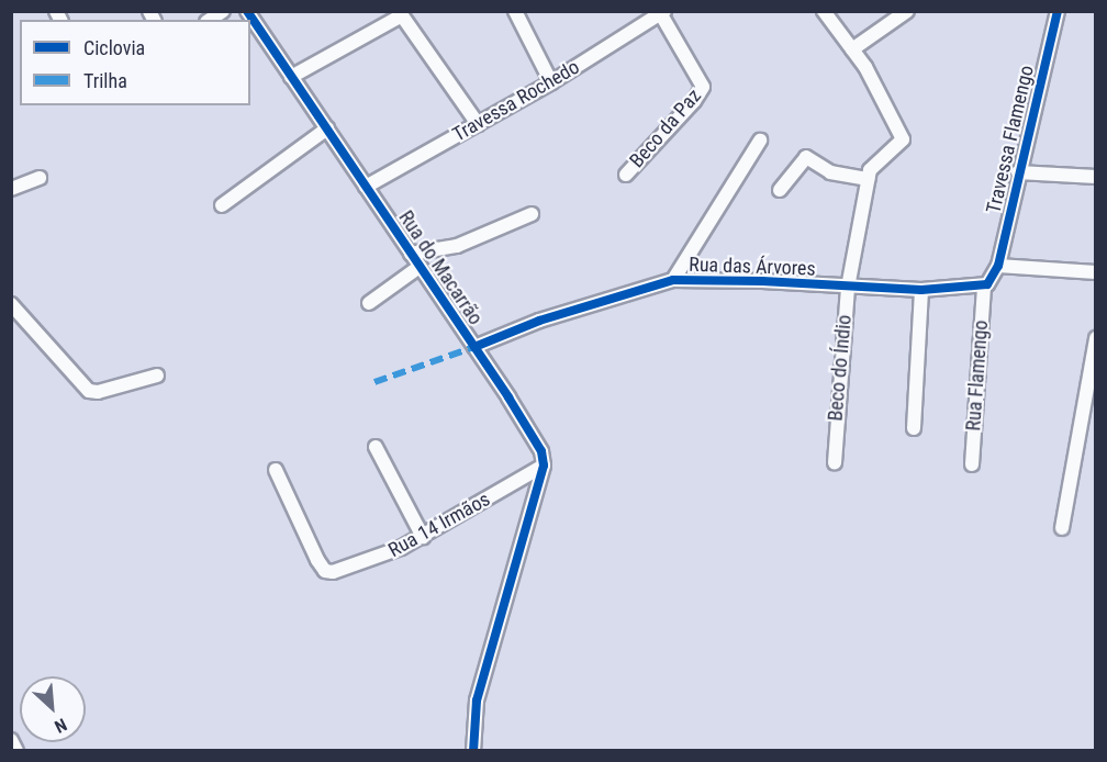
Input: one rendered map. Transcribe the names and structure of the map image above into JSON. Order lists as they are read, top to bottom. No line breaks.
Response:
{"streets":{"street":["Travessa Rochedo","Beco da Paz","Travessa Flamengo","Rua das Árvores","Rua do Macarrão","Beco do Índio","Rua Flamengo","Rua 14 Irmãos"]},"crossings":[["Travessa Rochedo","Beco da Paz"],["Travessa Rochedo","Rua do Macarrão"],["Rua das Árvores","Rua do Macarrão"],["Rua das Árvores","Beco do Índio"],["Rua das Árvores","Rua Flamengo"],["Rua do Macarrão","Rua 14 Irmãos"]],"legend":["Ciclovia","Trilha"],"north":"bottom right"}
